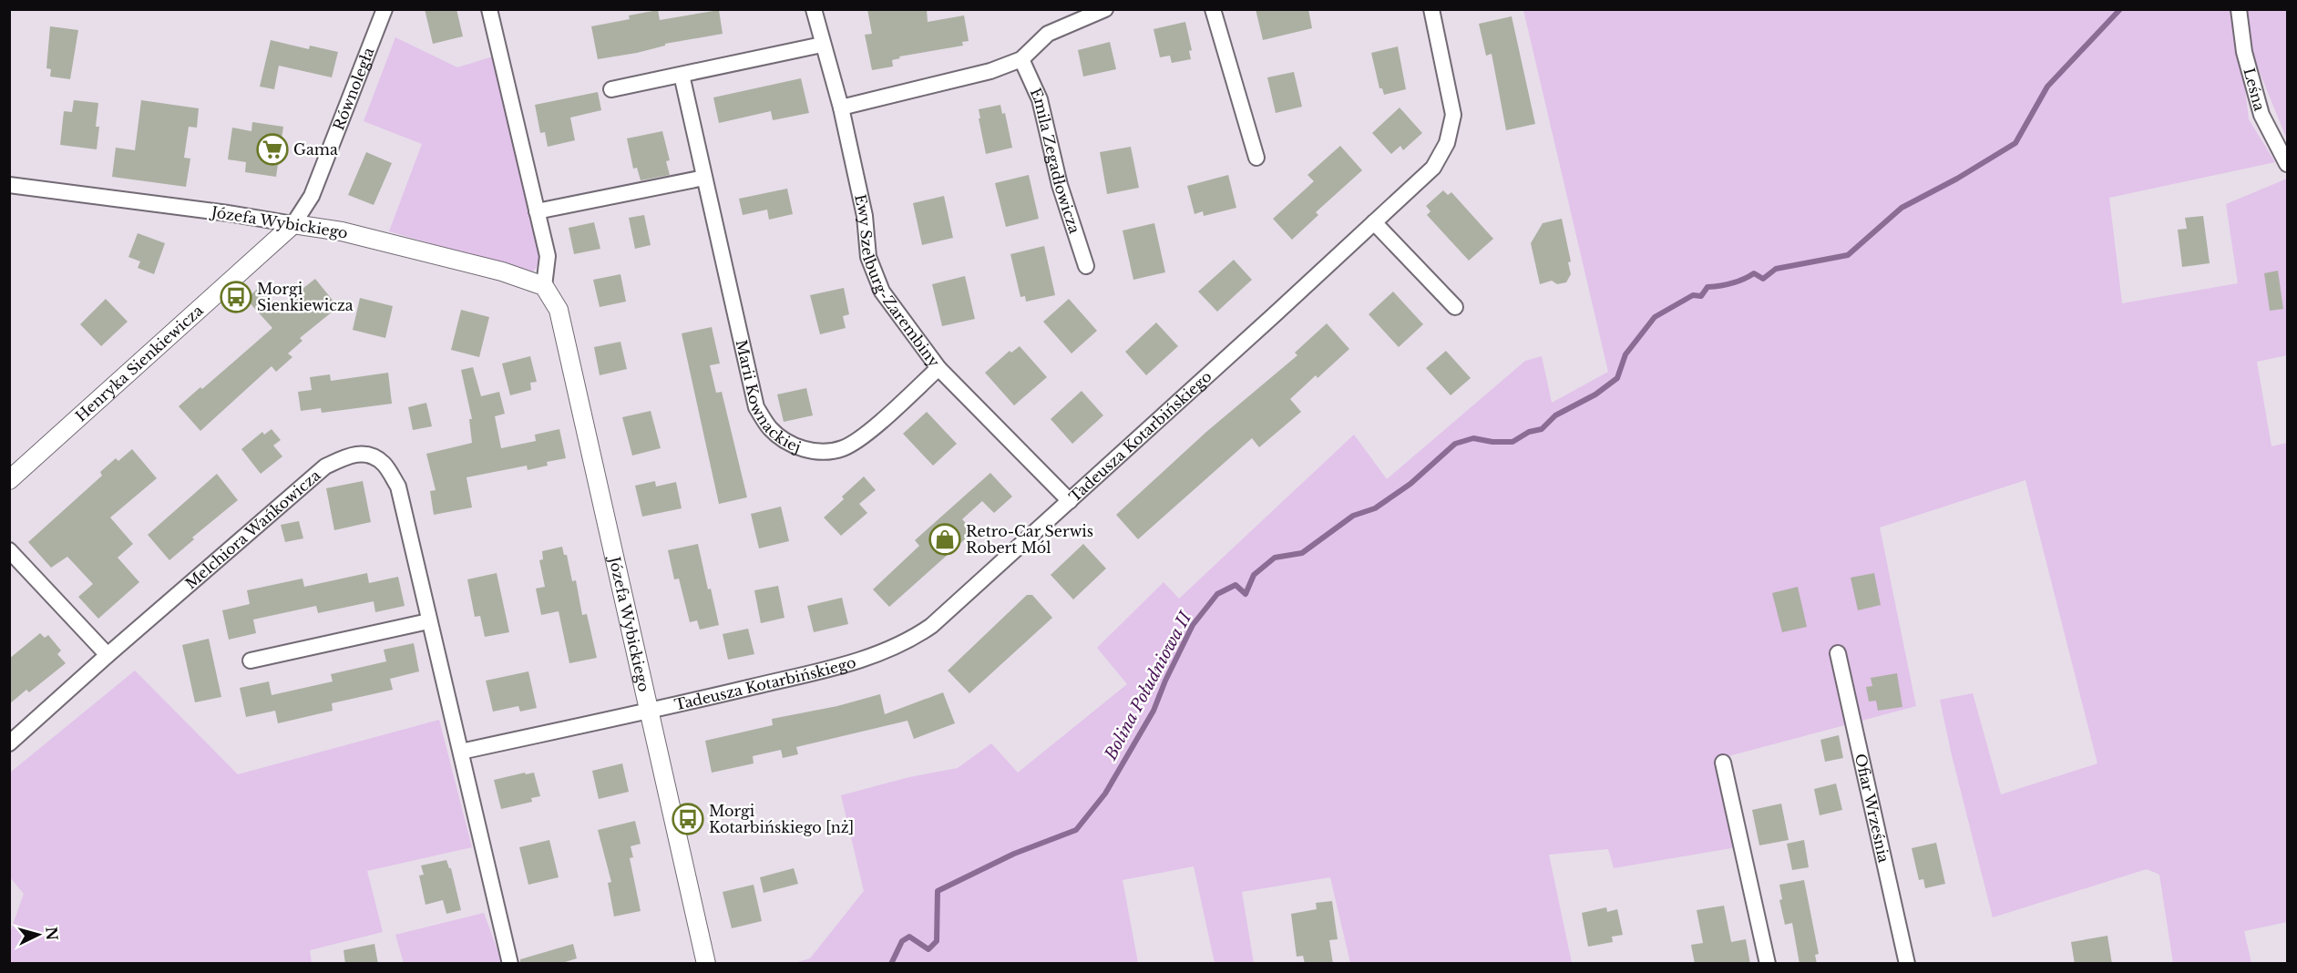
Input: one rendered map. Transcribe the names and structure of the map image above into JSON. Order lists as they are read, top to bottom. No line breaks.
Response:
{"streets":{"street":["Równoległa","Leśna","Emila Zegadłowicza","Józefa Wybickiego","Ewy Szelburg-Zarembiny","Henryka Sienkiewicza","Marii Kownackiej","Tadeusza Kotarbińskiego","Melchiora Wańkowicza","Ofiar Września"]},"crossings":[["Równoległa","Józefa Wybickiego"],["Równoległa","Henryka Sienkiewicza"],["Józefa Wybickiego","Henryka Sienkiewicza"],["Józefa Wybickiego","Tadeusza Kotarbińskiego"],["Ewy Szelburg-Zarembiny","Marii Kownackiej"],["Ewy Szelburg-Zarembiny","Tadeusza Kotarbińskiego"],["Tadeusza Kotarbińskiego","Melchiora Wańkowicza"]],"water":["Bolina Południowa II"],"places":{"supermarket":["Gama"],"bus stop":["Morgi Sienkiewicza","Morgi Kotarbińskiego [nż]"],"shop":["Retro-Car Serwis Robert Mól"]},"north":"right"}
